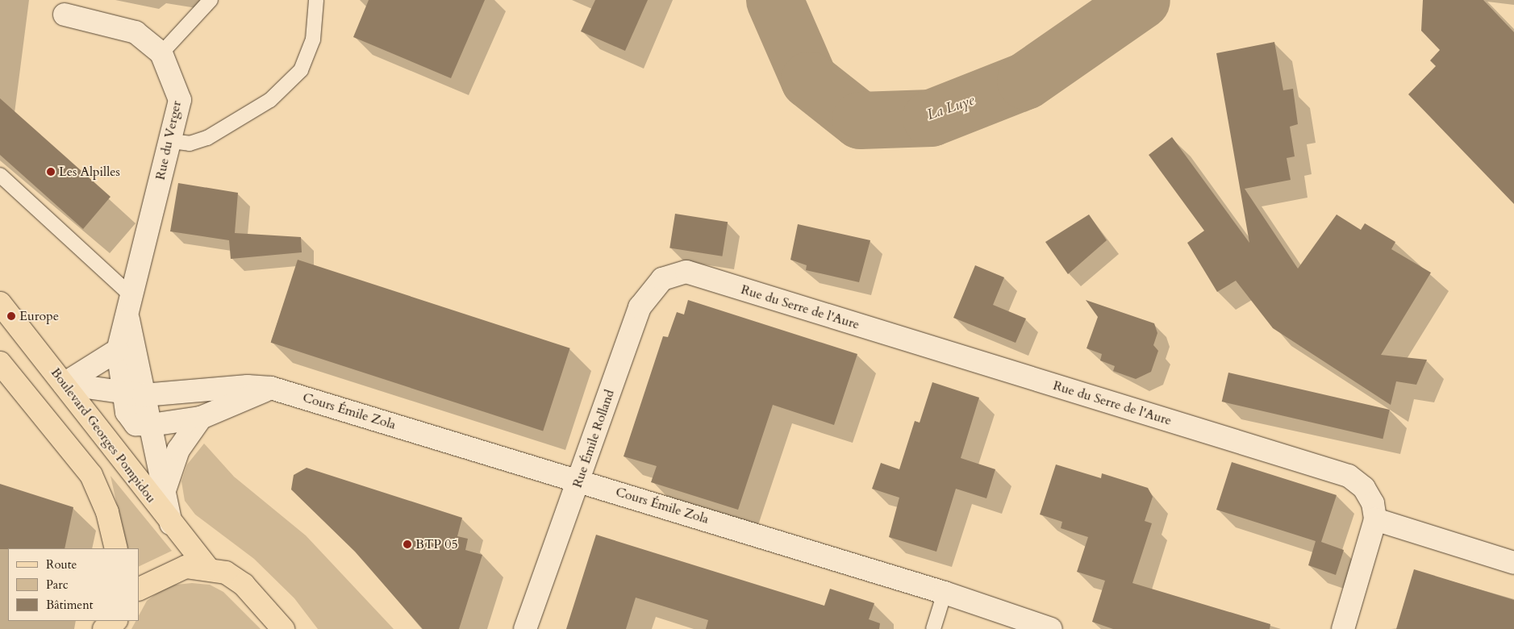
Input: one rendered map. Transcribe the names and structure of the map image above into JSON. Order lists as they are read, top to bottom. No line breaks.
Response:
{"streets":{"main road":["Boulevard Georges Pompidou"],"street":["Rue du Verger","Rue du Serre de l'Aure","Cours Émile Zola","Rue Émile Rolland"]},"crossings":[["Rue du Verger","Cours Émile Zola"],["Rue du Serre de l'Aure","Rue Émile Rolland"],["Cours Émile Zola","Boulevard Georges Pompidou"],["Cours Émile Zola","Rue Émile Rolland"]],"water":["La Luye"],"places":["Les Alpilles","Europe","BTP 05"],"legend":["Route","Parc","Bâtiment"]}
